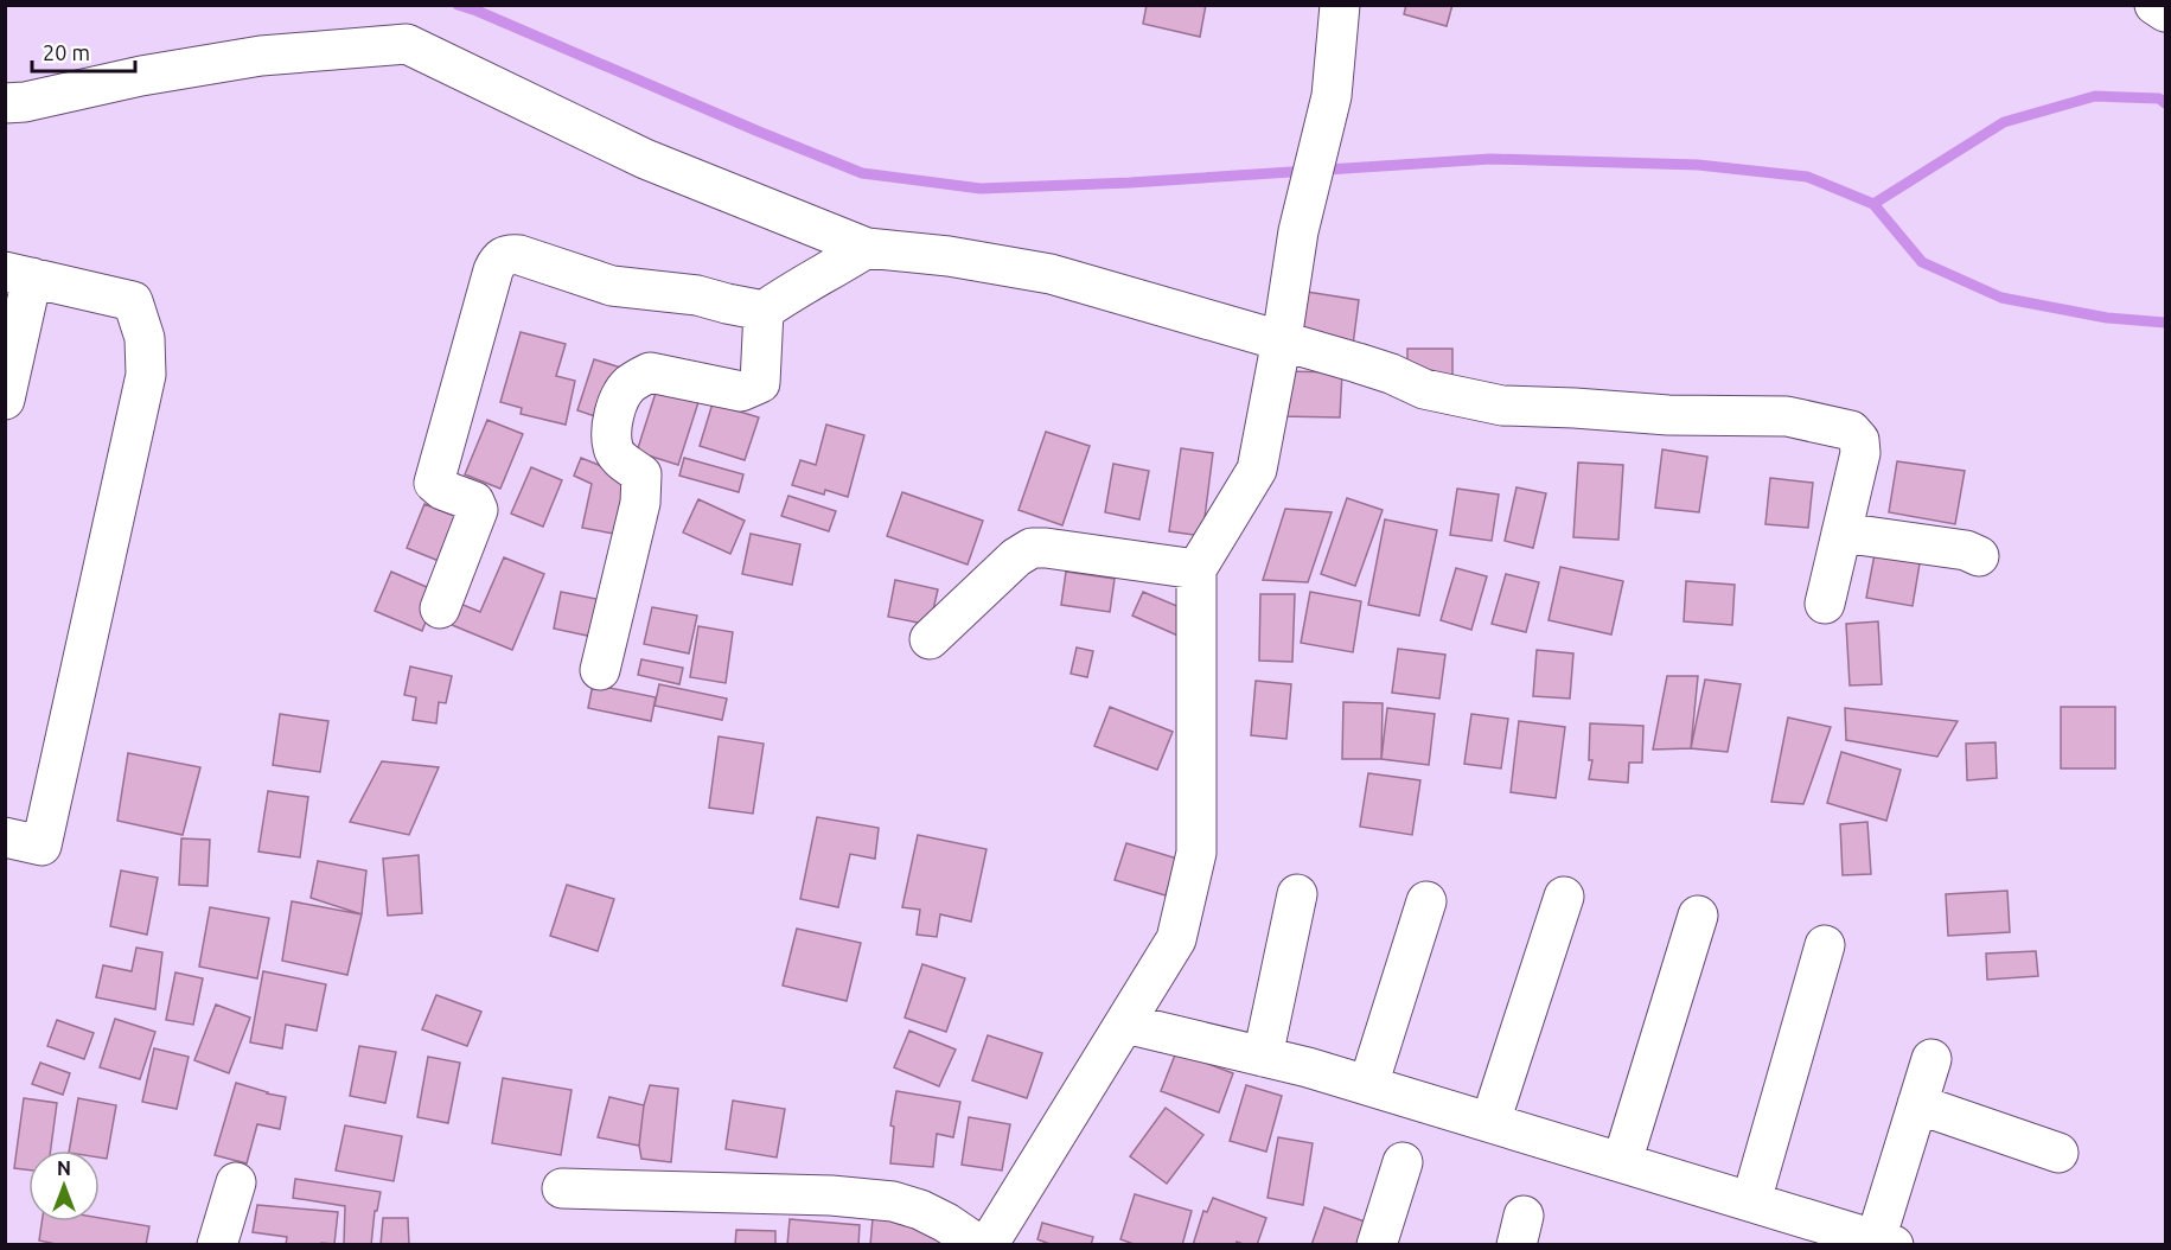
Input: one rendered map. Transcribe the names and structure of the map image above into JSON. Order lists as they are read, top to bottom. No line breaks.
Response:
{"scale_bar":"20 m","north":"top"}
